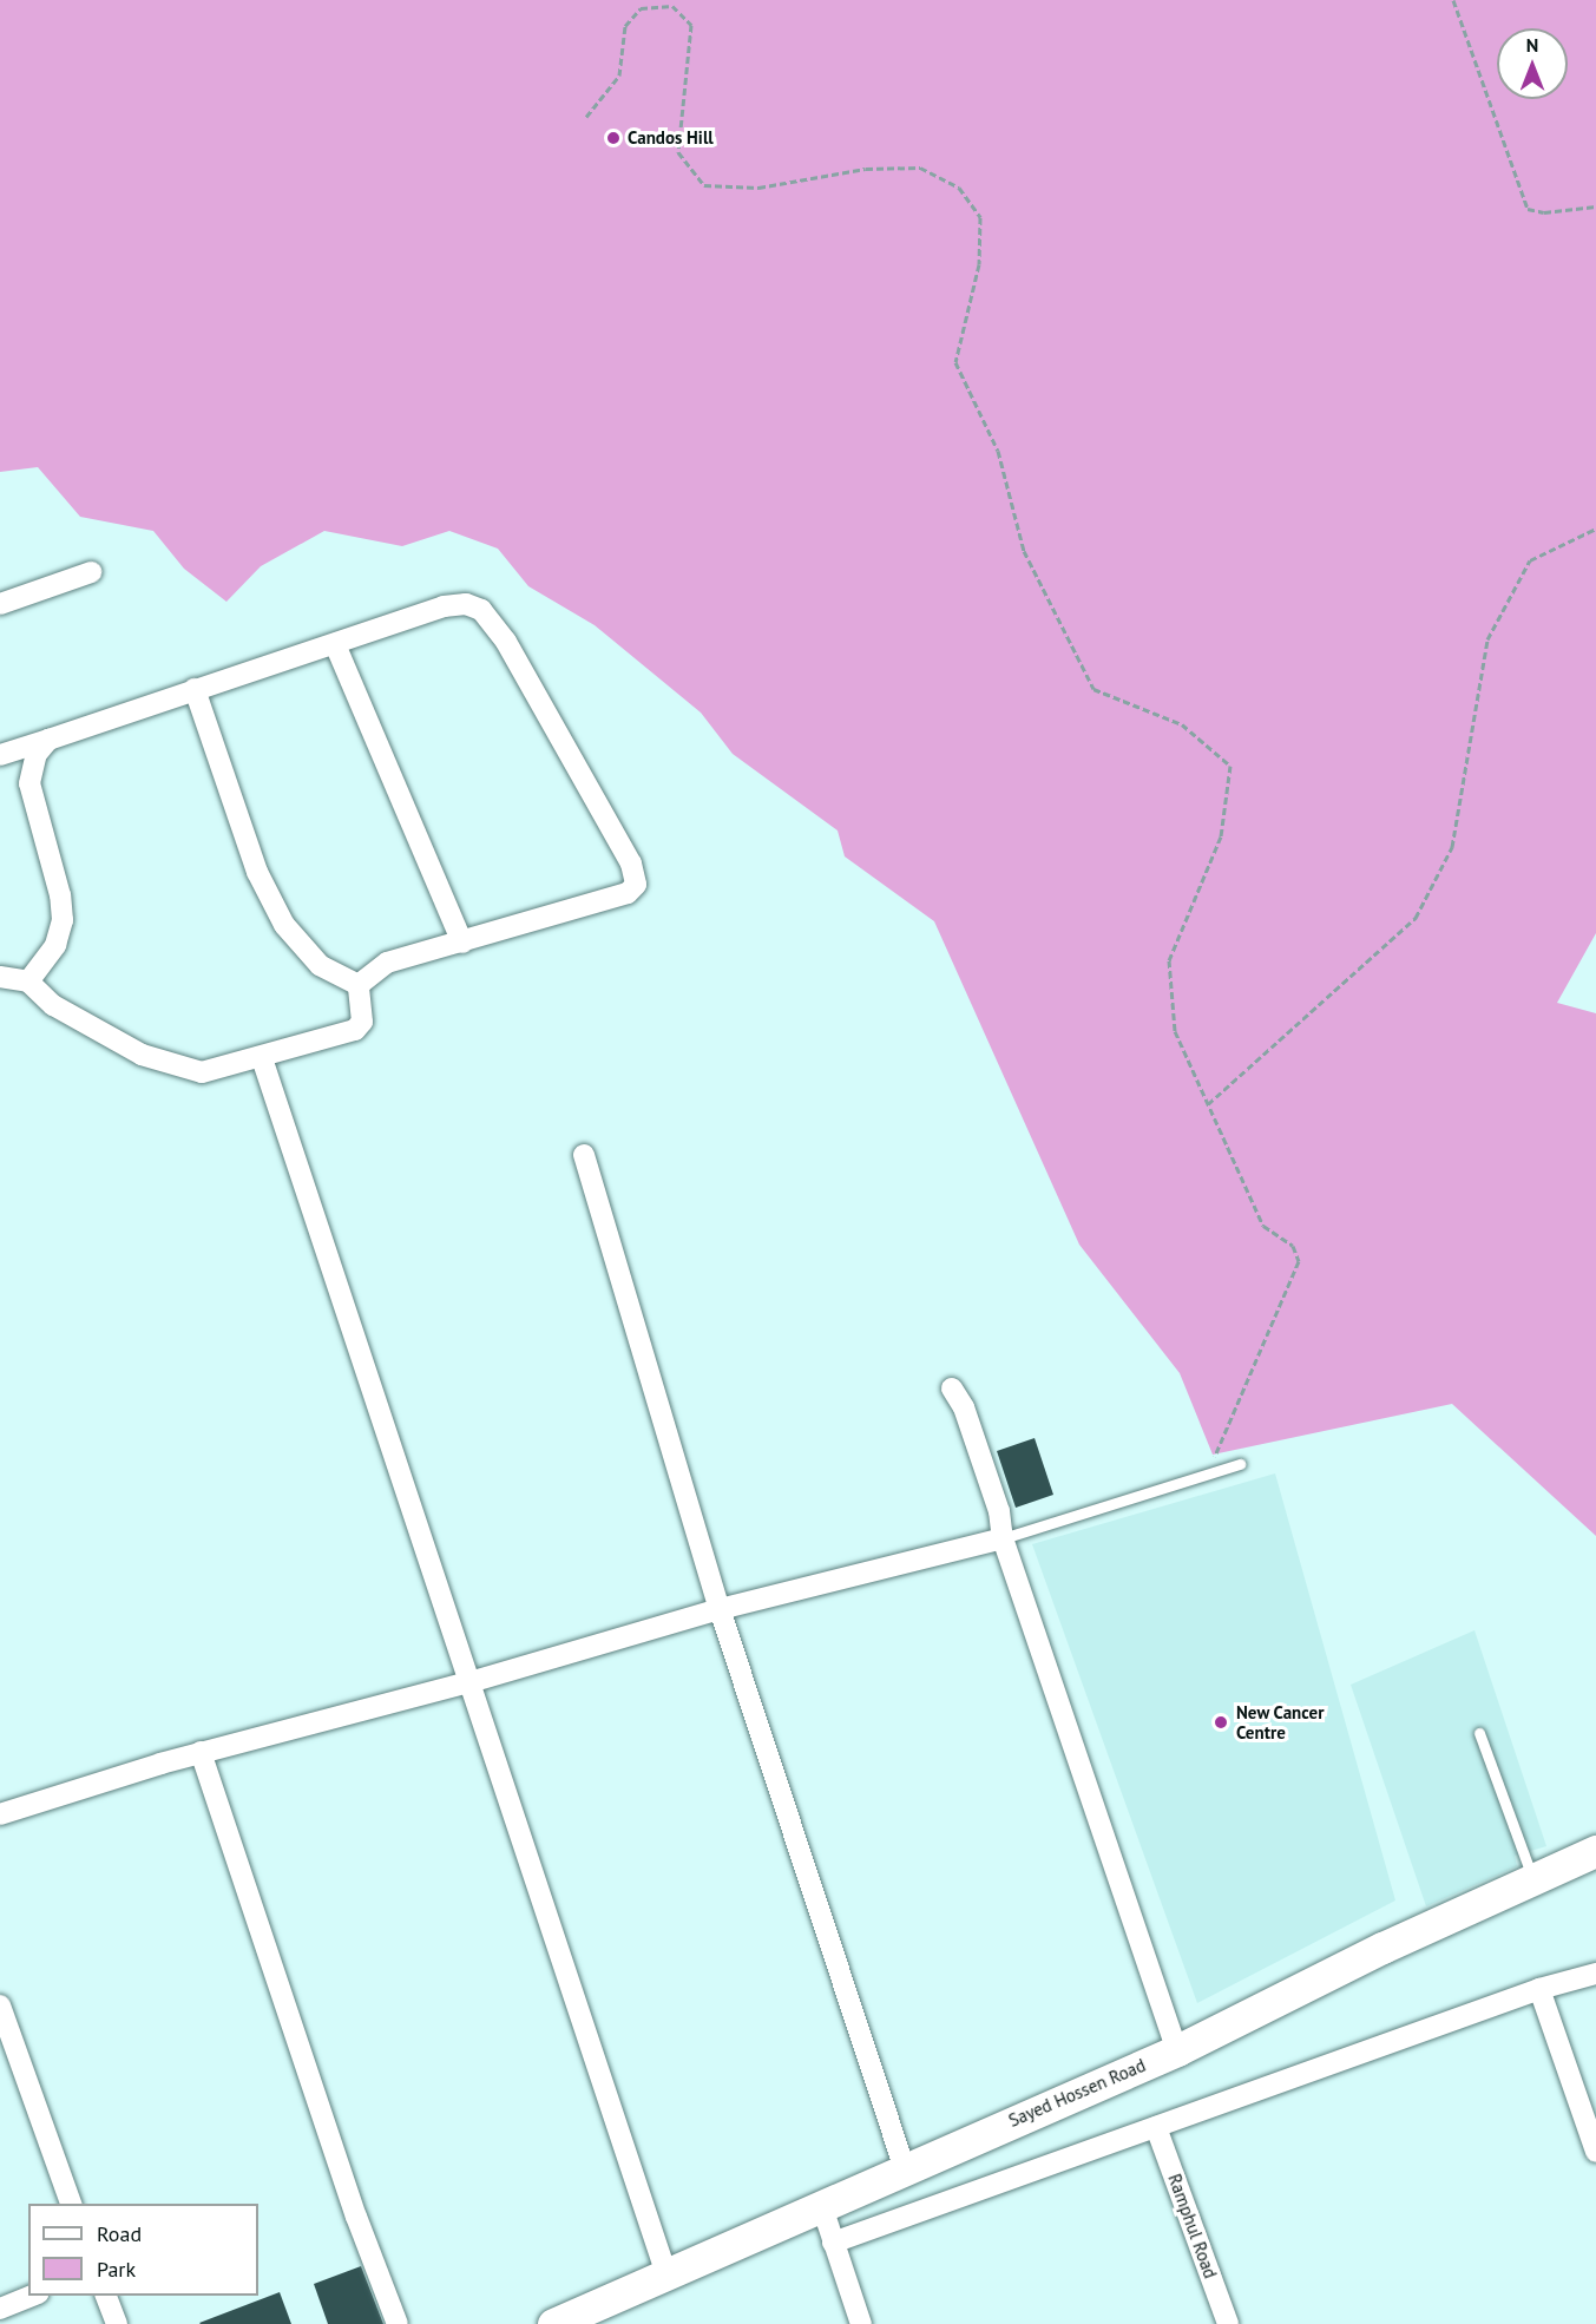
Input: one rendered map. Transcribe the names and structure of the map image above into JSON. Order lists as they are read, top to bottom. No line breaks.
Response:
{"streets":{"main road":["Sayed Hossen Road"],"street":["Ramphul Road"]},"places":["Candos Hill","New Cancer Centre"],"legend":["Road","Park"],"north":"top"}
